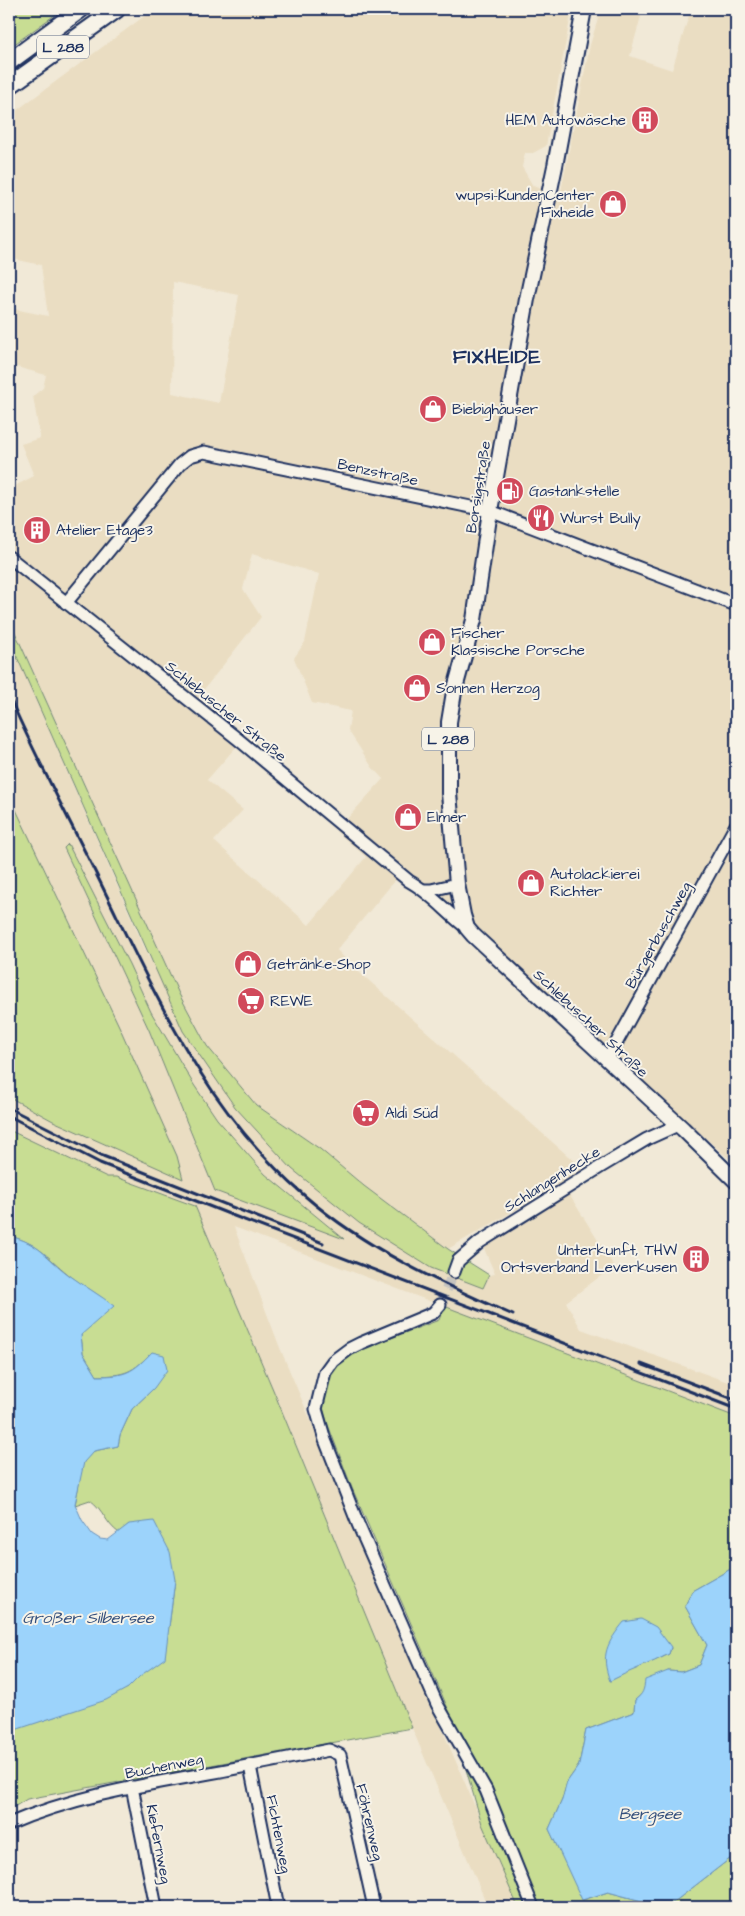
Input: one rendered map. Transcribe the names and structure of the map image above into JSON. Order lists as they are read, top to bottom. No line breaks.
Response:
{"streets":{"highway":["L 288"],"main road":["Borsigstraße","Schlebuscher Straße"],"street":["Benzstraße","Bürgerbuschweg","Schlangenhecke","Buchenweg","Föhrenweg","Fichtenweg","Kiefernweg"]},"crossings":[["Benzstraße","Borsigstraße"],["Benzstraße","Schlebuscher Straße"],["Borsigstraße","Schlebuscher Straße"],["Schlebuscher Straße","Bürgerbuschweg"],["Schlebuscher Straße","Schlangenhecke"],["Buchenweg","Föhrenweg"],["Buchenweg","Fichtenweg"],["Buchenweg","Kiefernweg"]],"districts":["FIXHEIDE"],"water":["Großer Silbersee","Bergsee"],"places":{"building":["HEM Autowäsche","Atelier Etage3","Unterkunft, THW Ortsverband Leverkusen"],"shop":["wupsi-KundenCenter Fixheide","Biebighäuser","Fischer Klassische Porsche","Sonnen Herzog","Elmer","Autolackierei Richter","Getränke-Shop"],"fuel station":["Gastankstelle"],"restaurant":["Wurst Bully"],"supermarket":["REWE","Aldi Süd"]}}
